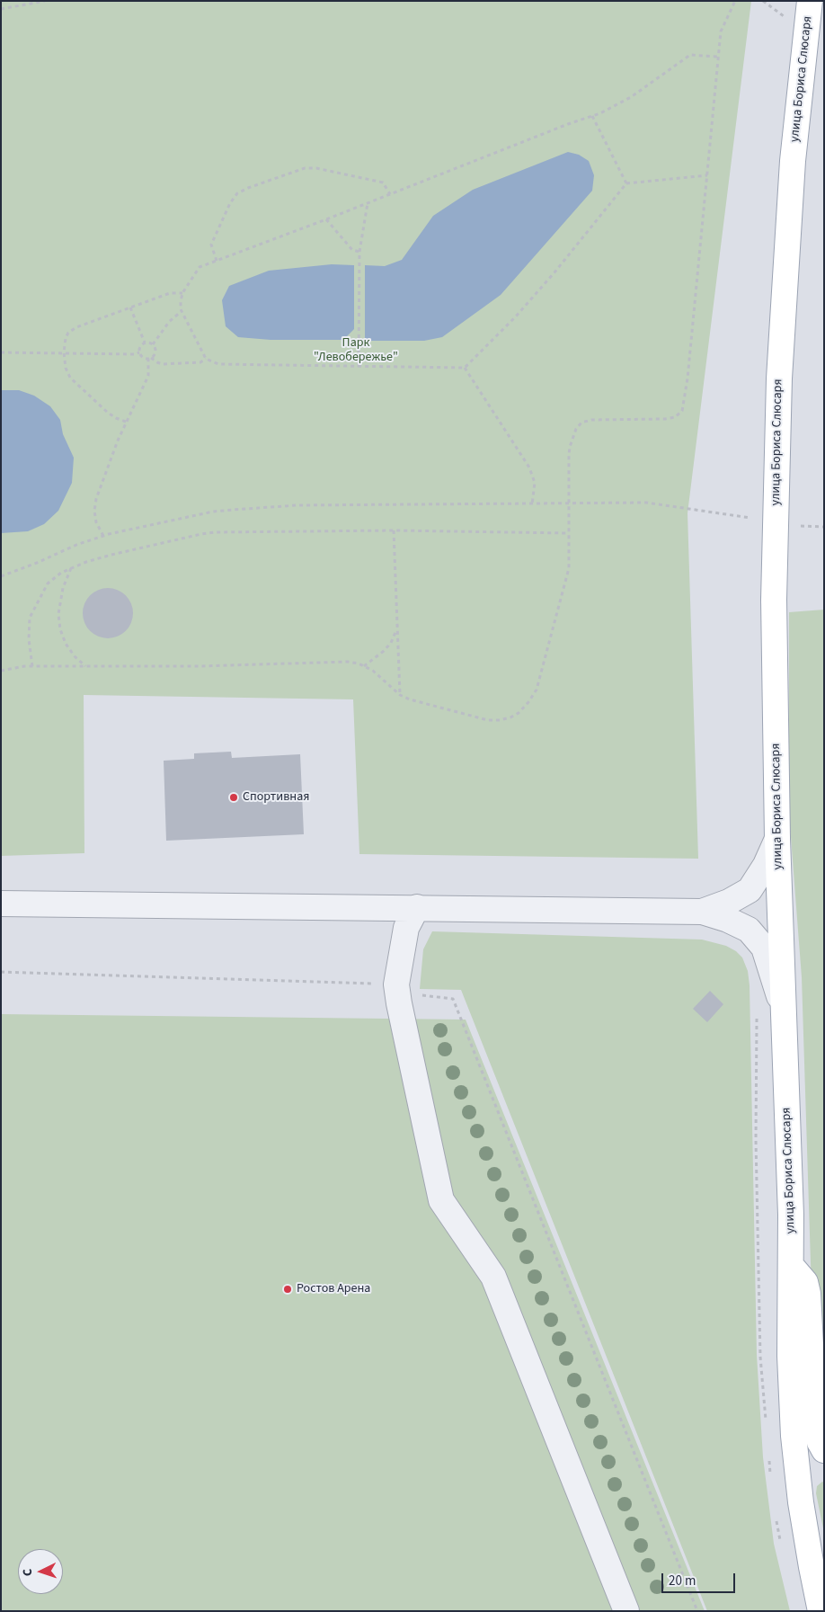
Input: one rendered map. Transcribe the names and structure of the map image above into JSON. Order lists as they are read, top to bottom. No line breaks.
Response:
{"streets":{"main road":["улица Бориса Слюсаря"]},"parks":["Парк \"Левобережье\""],"places":["Спортивная","Ростов Арена"],"scale_bar":"20 m","north":"left"}
